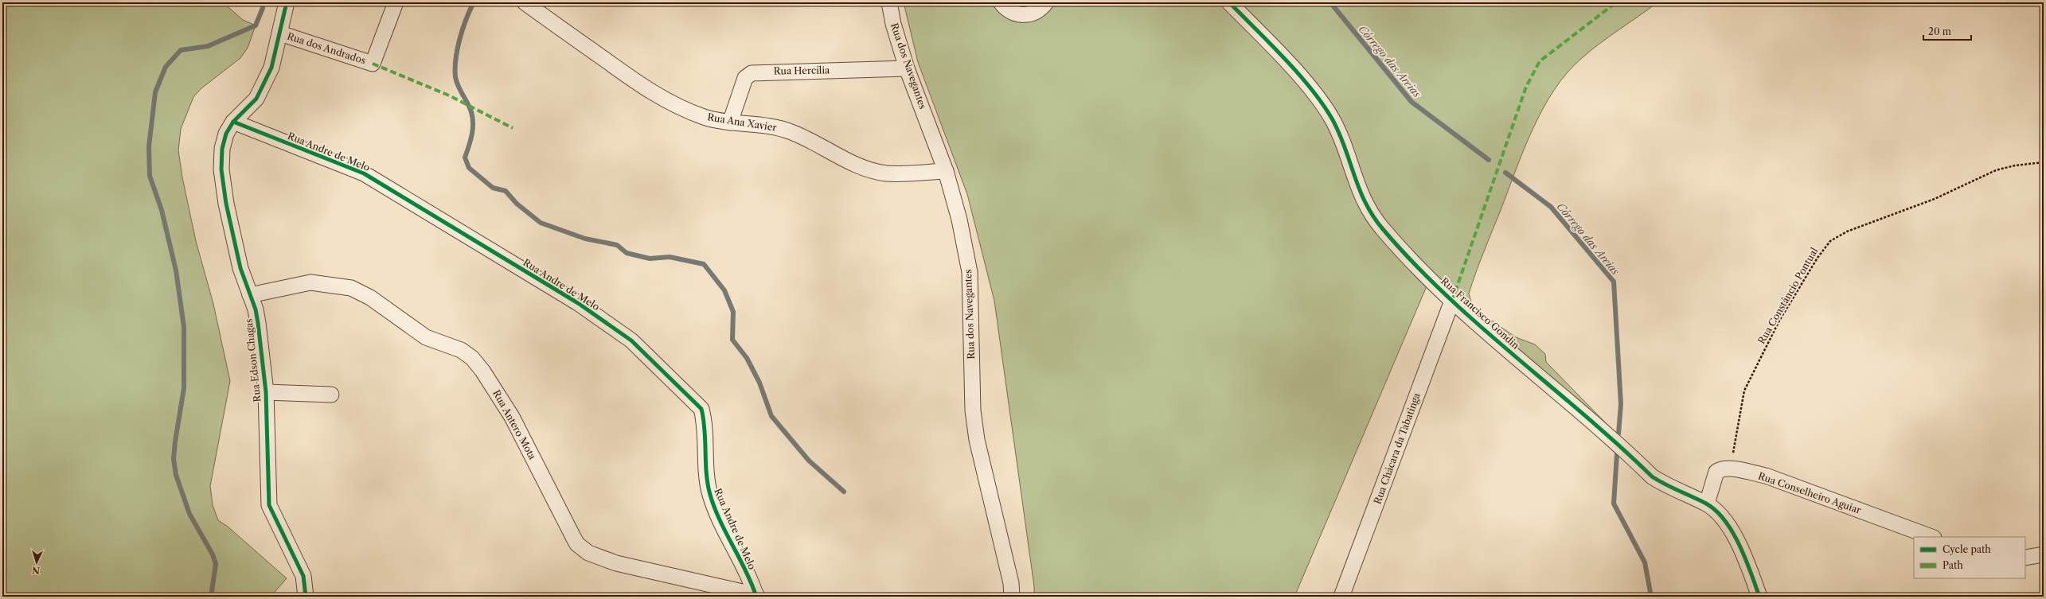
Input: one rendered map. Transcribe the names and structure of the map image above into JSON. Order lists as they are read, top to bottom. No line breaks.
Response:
{"streets":{"street":["Rua dos Andrados","Rua dos Navegantes","Rua Hercília","Rua Ana Xavier","Rua Andre de Melo","Rua Francisco Gondin","Rua Edson Chagas","Rua Antero Mota","Rua Chácara da Tabatinga","Rua Conselheiro Aguiar"],"path":["Rua Constâncio Pontual"]},"crossings":[["Rua dos Andrados","Rua Edson Chagas"],["Rua dos Navegantes","Rua Hercília"],["Rua dos Navegantes","Rua Ana Xavier"],["Rua Hercília","Rua Ana Xavier"],["Rua Andre de Melo","Rua Edson Chagas"],["Rua Andre de Melo","Rua Antero Mota"],["Rua Constâncio Pontual","Rua Conselheiro Aguiar"],["Rua Francisco Gondin","Rua Chácara da Tabatinga"],["Rua Francisco Gondin","Rua Conselheiro Aguiar"],["Rua Edson Chagas","Rua Antero Mota"]],"water":["Córrego das Areias"],"legend":["Cycle path","Path"],"scale_bar":"20 m","north":"bottom"}
